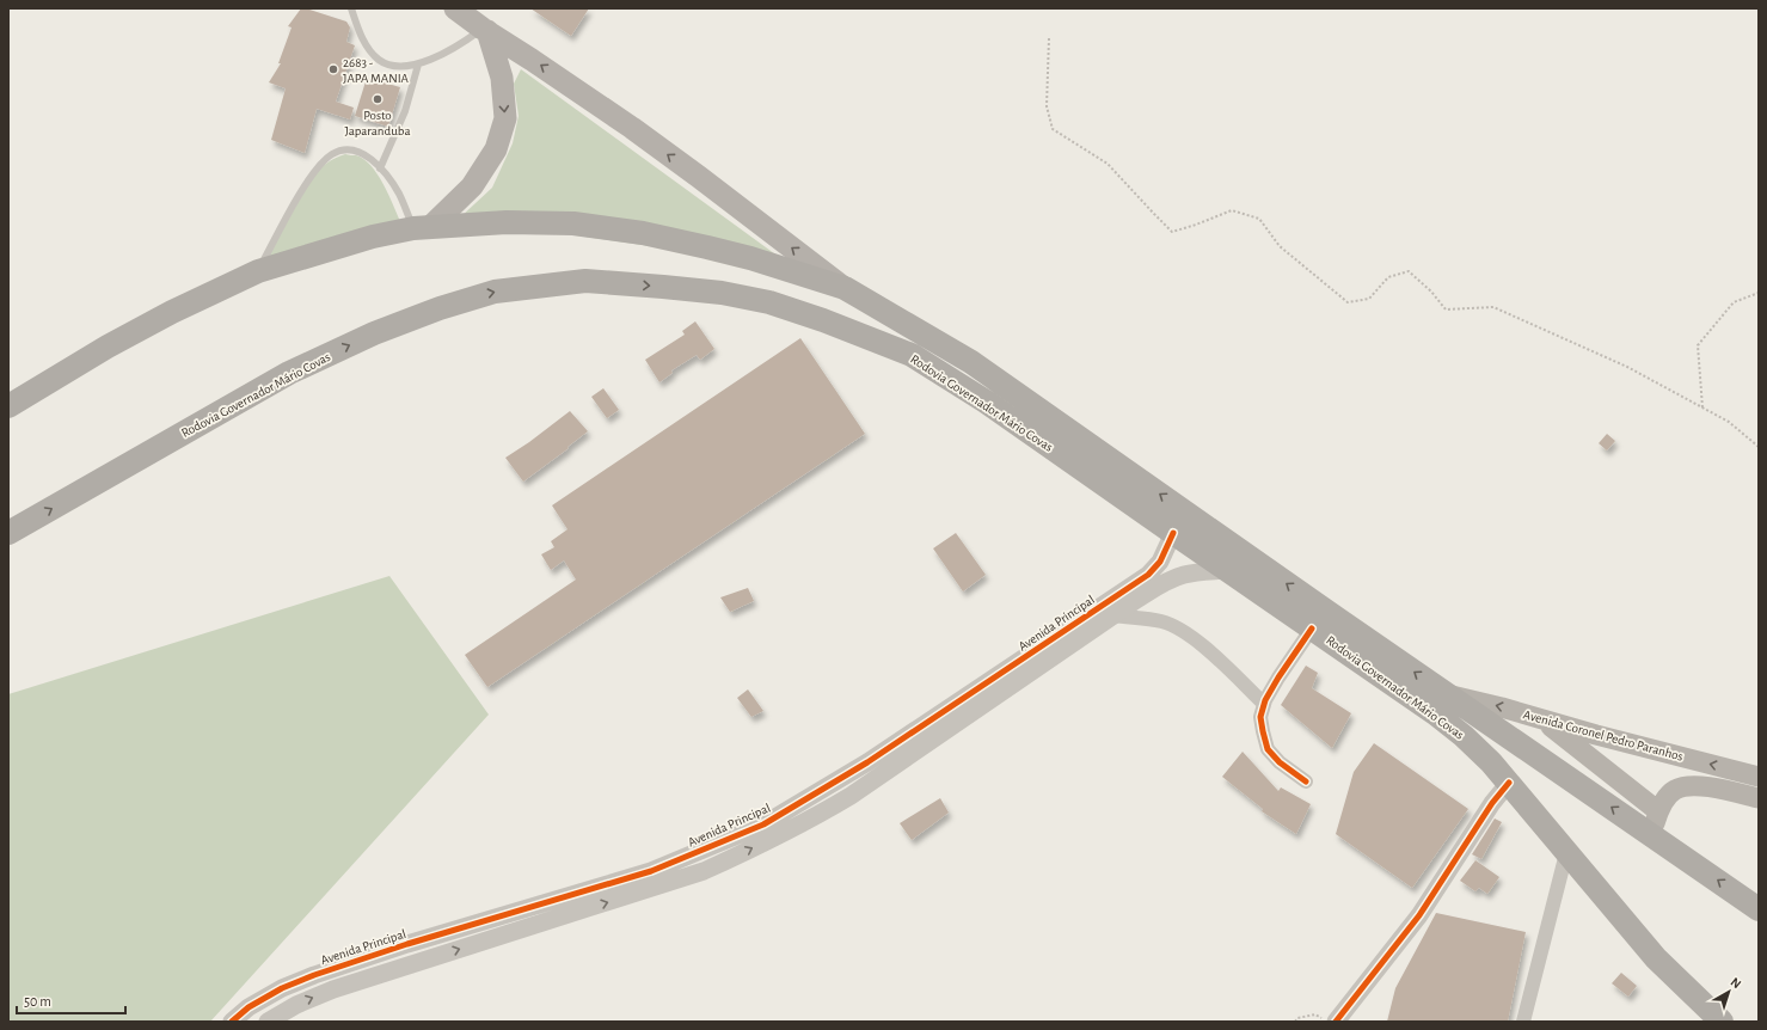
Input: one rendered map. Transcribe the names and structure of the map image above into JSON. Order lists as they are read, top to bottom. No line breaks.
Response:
{"streets":{"highway":["Rodovia Governador Mário Covas"],"main road":["Avenida Coronel Pedro Paranhos"],"street":["Avenida Principal"]},"crossings":[["Rodovia Governador Mário Covas","Avenida Principal"],["Rodovia Governador Mário Covas","Avenida Coronel Pedro Paranhos"]],"places":["2683 - JAPA MANIA","Posto Japaranduba"],"scale_bar":"50 m","north":"top right"}
